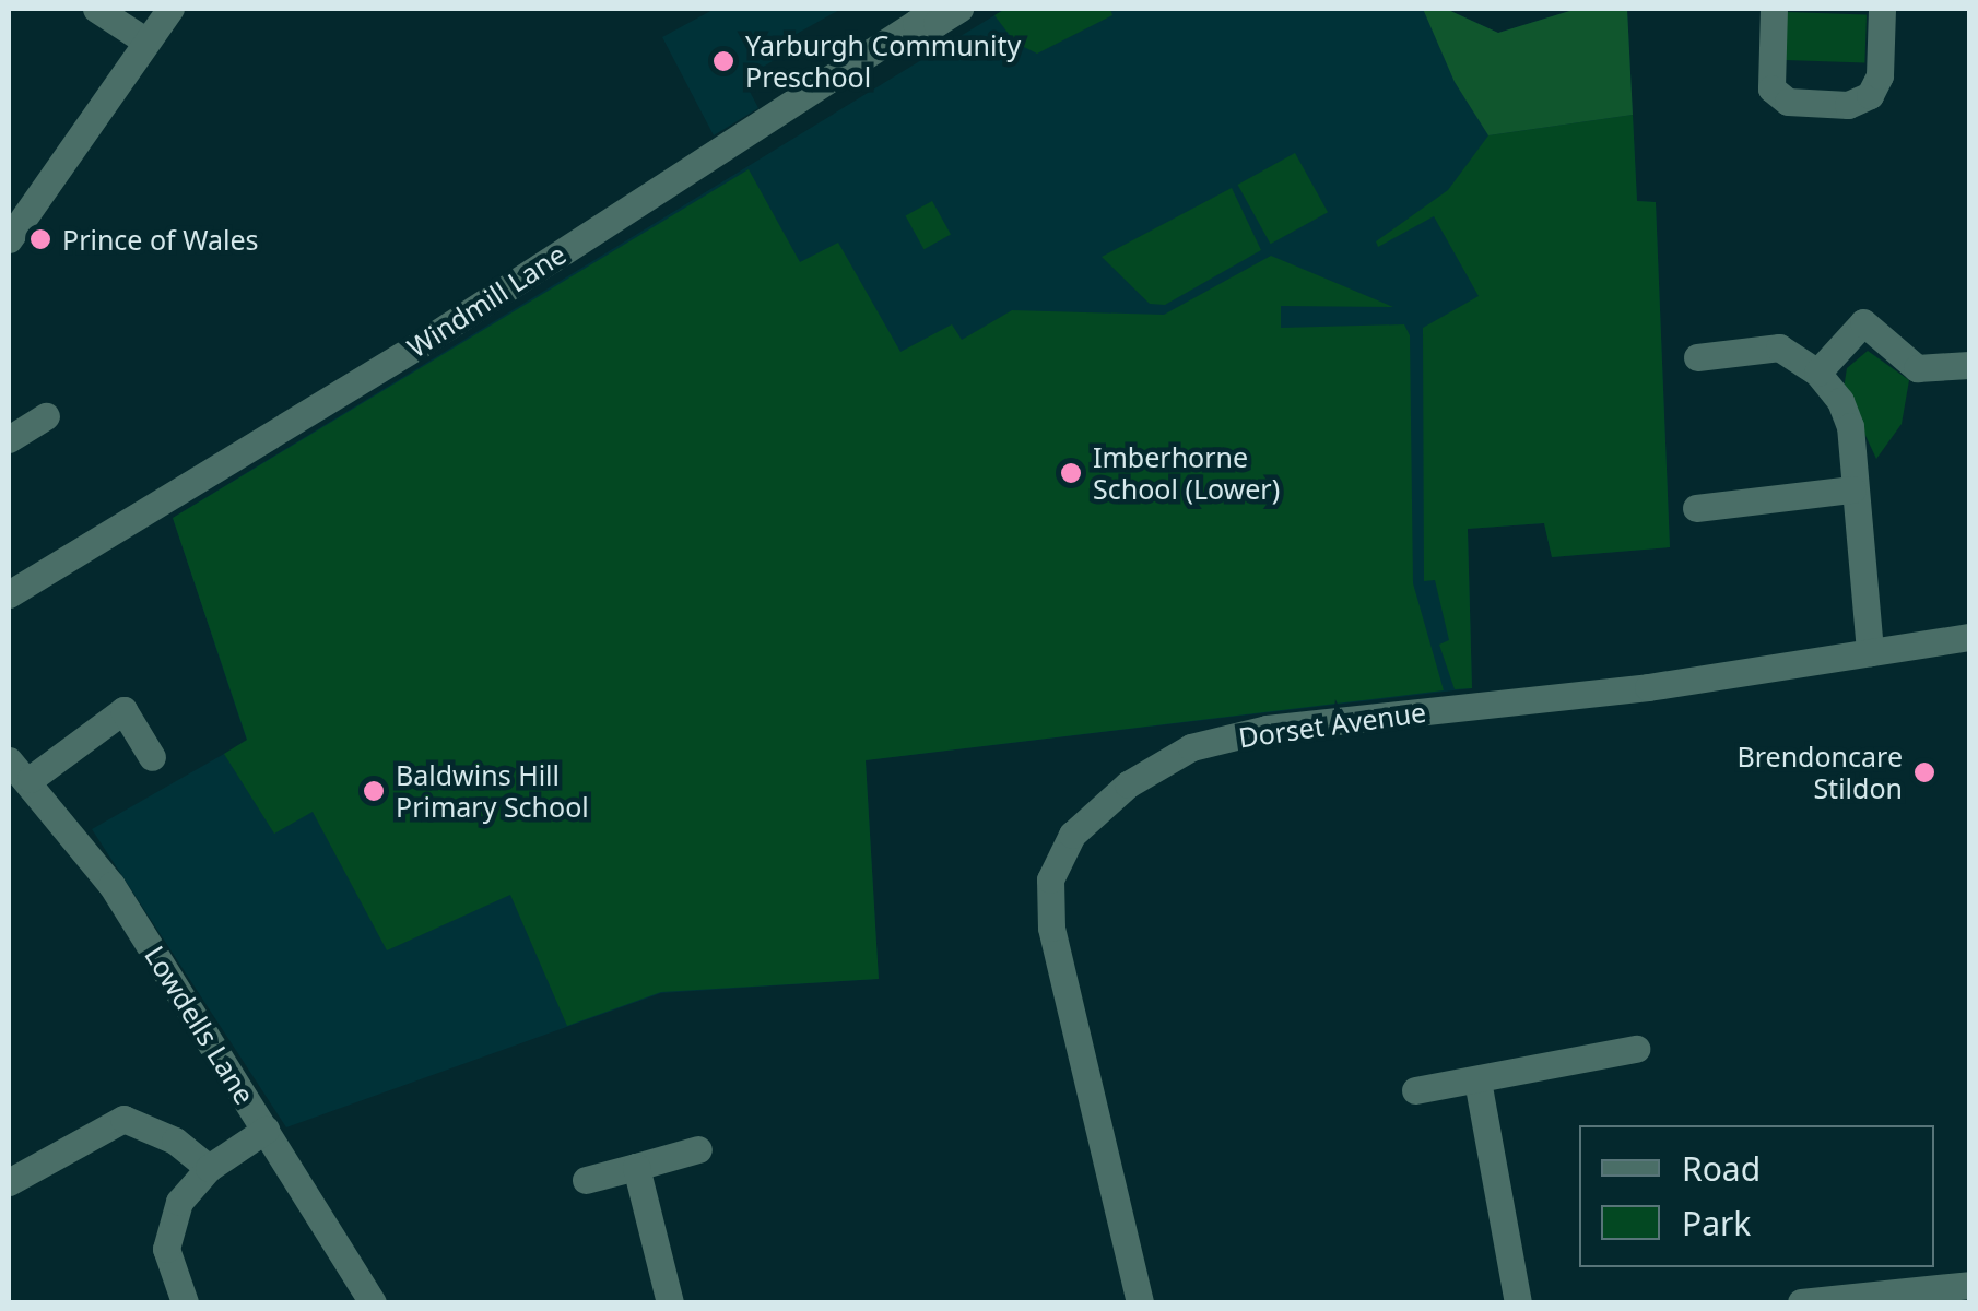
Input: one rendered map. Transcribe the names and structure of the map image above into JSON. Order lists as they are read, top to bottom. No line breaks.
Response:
{"streets":{"street":["Windmill Lane","Dorset Avenue","Lowdells Lane"]},"places":["Yarburgh Community Preschool","Prince of Wales","Imberhorne School (Lower)","Brendoncare Stildon","Baldwins Hill Primary School"],"legend":["Road","Park"]}
